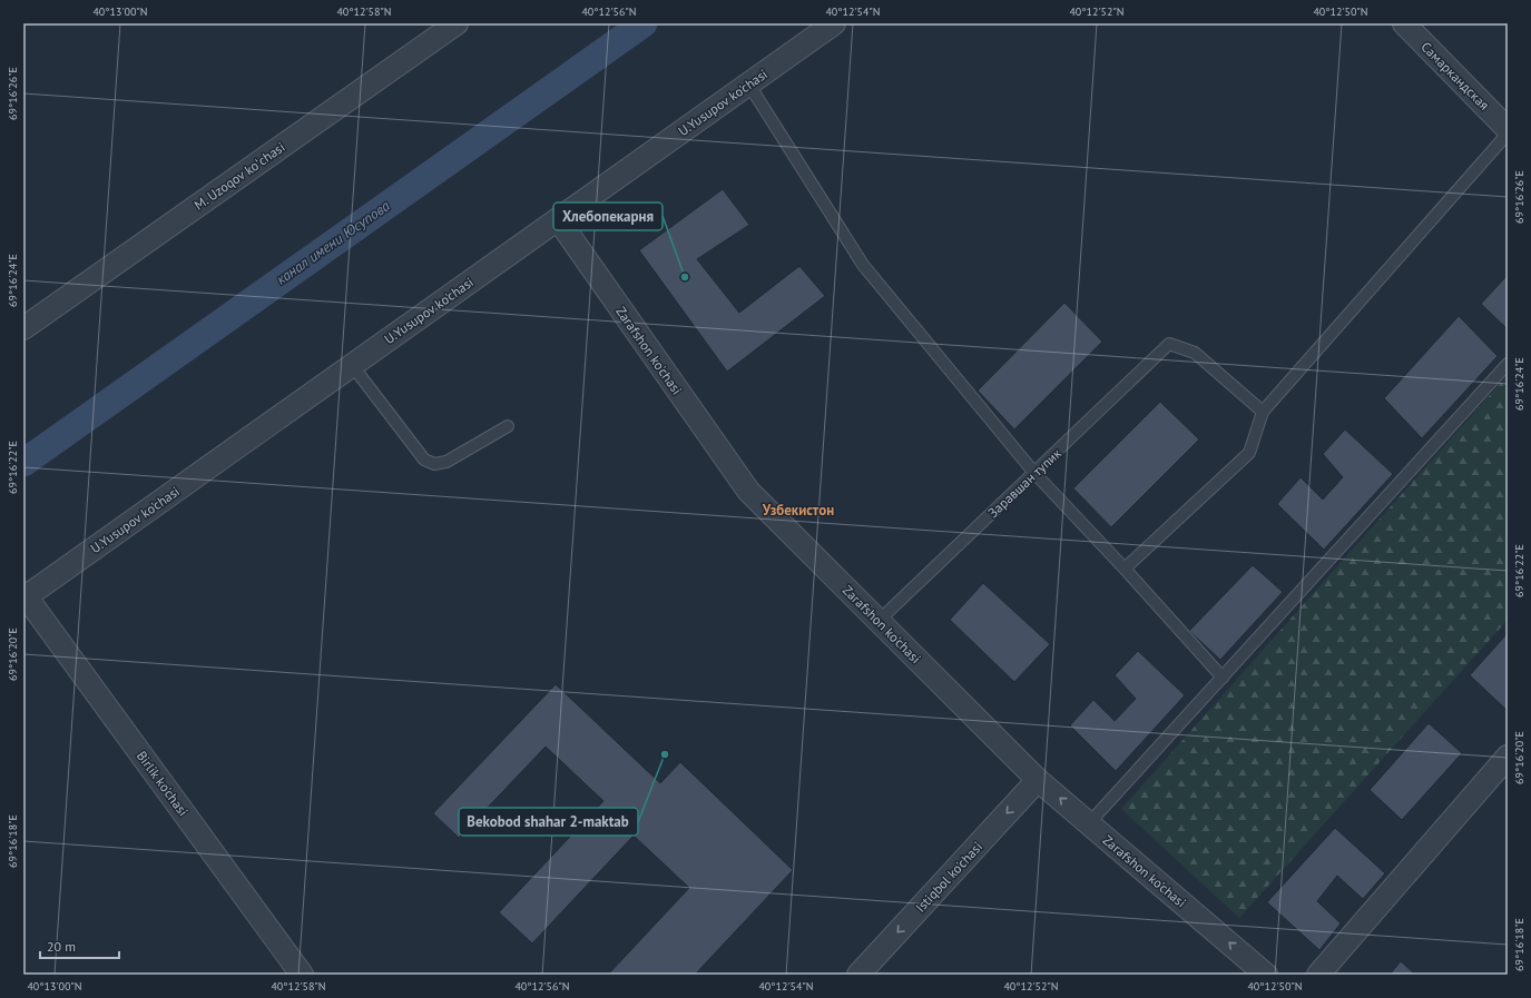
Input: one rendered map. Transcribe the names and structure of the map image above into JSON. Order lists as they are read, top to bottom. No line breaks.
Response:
{"streets":{"street":["Самаркандская","U.Yusupov ko'chasi","M. Uzoqov koʻchasi","Zarafshon ko'chasi","Birlik ko'chasi","Istiqbol ko'chasi"],"lane":["Заравшан тупик"]},"crossings":[["U.Yusupov ko'chasi","Zarafshon ko'chasi"],["U.Yusupov ko'chasi","Birlik ko'chasi"],["Zarafshon ko'chasi","Заравшан тупик"],["Zarafshon ko'chasi","Istiqbol ko'chasi"]],"one_way":["Istiqbol ko'chasi"],"districts":["Узбекистон"],"water":["канал имени Юсупова"],"places":["Хлебопекарня","Bekobod shahar 2-maktab"],"scale_bar":"20 m","coordinates":["40°13'00\"N","40°12'58\"N","40°12'56\"N","40°12'54\"N","40°12'52\"N","40°12'50\"N","69°16'26\"E","69°16'24\"E","69°16'22\"E","69°16'20\"E","69°16'18\"E"]}
